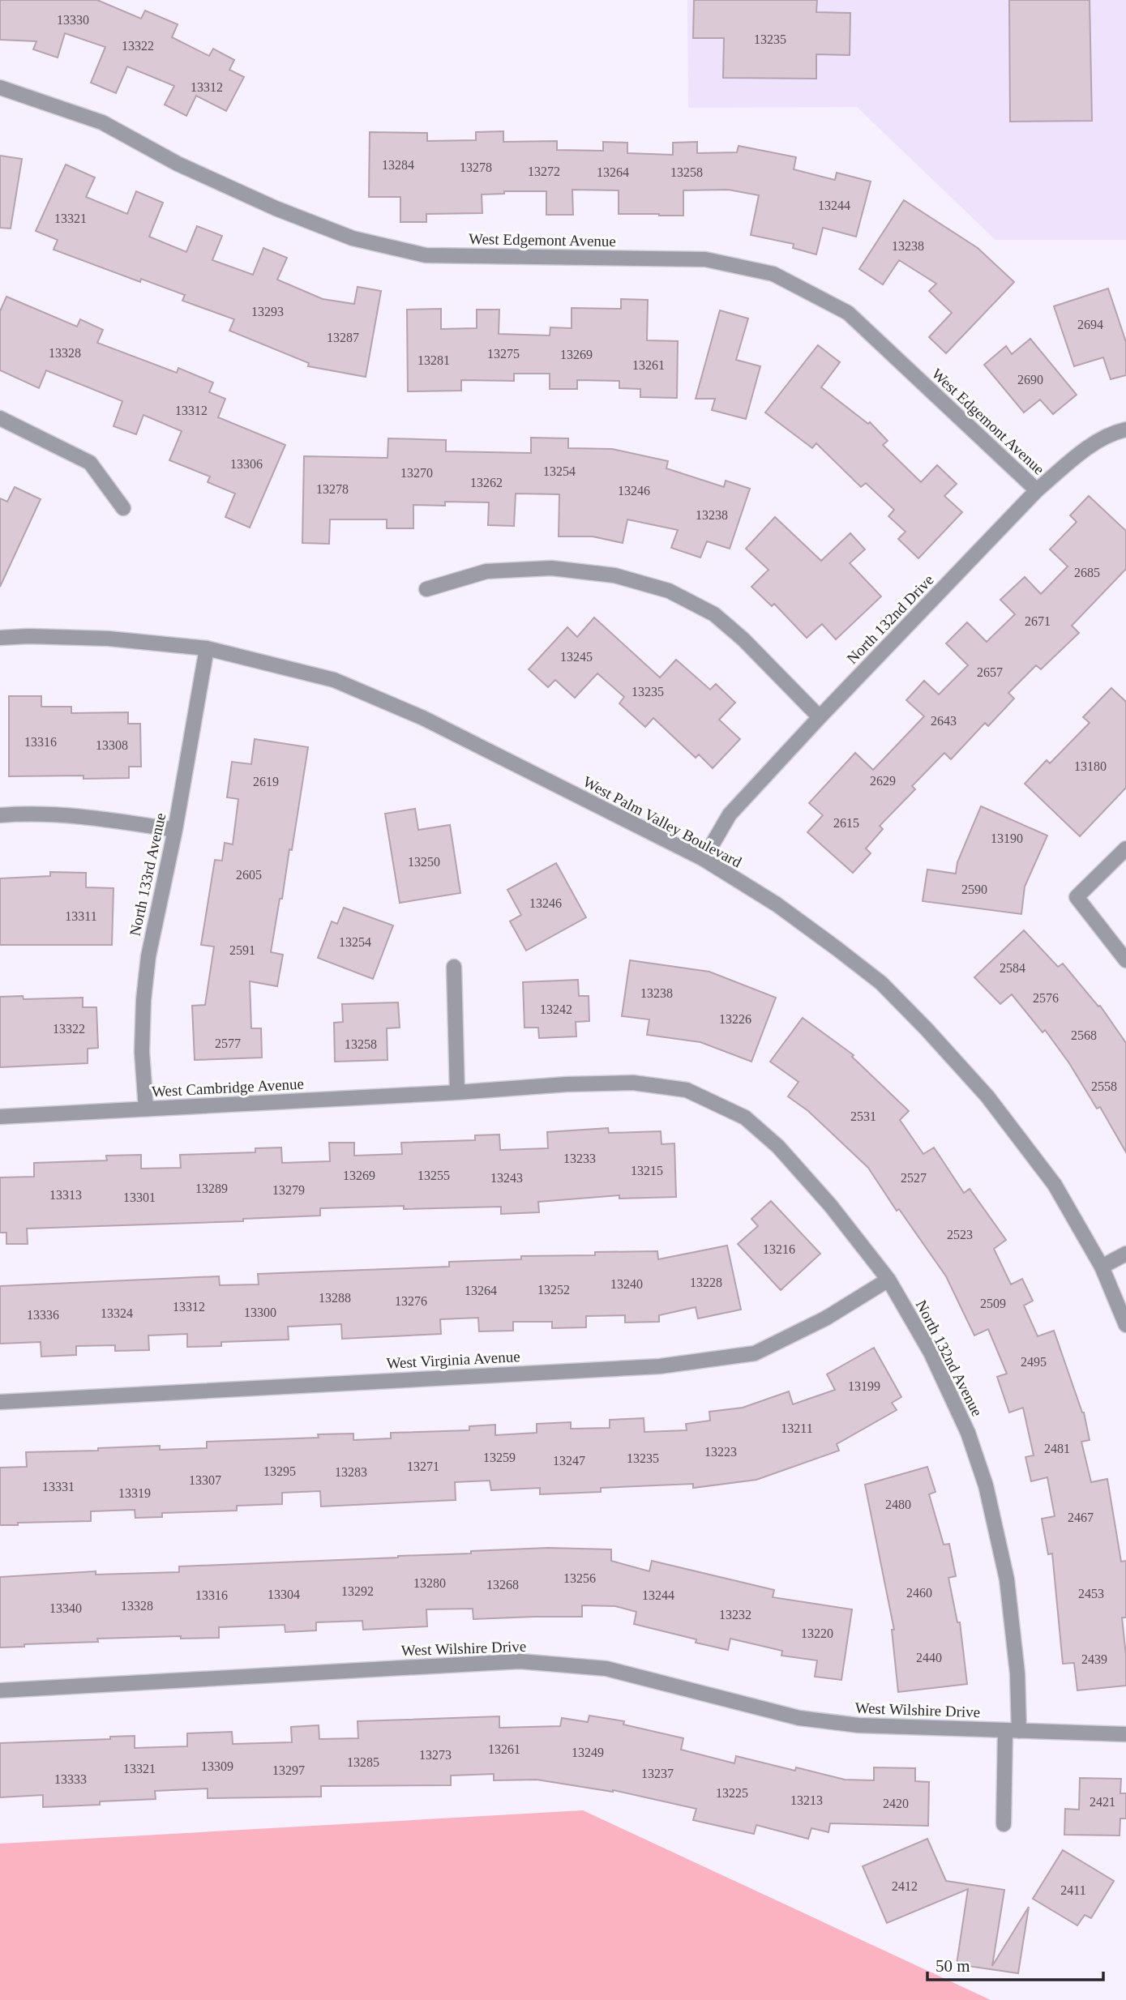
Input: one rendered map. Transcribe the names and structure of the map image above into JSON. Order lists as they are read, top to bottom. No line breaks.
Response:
{"streets":{"street":["West Edgemont Avenue","North 132nd Drive","West Palm Valley Boulevard","North 133rd Avenue","West Cambridge Avenue","North 132nd Avenue","West Virginia Avenue","West Wilshire Drive"]},"crossings":[["West Edgemont Avenue","North 132nd Drive"],["North 132nd Drive","West Palm Valley Boulevard"],["West Palm Valley Boulevard","North 133rd Avenue"],["North 133rd Avenue","West Cambridge Avenue"],["West Cambridge Avenue","North 132nd Avenue"],["North 132nd Avenue","West Virginia Avenue"],["North 132nd Avenue","West Wilshire Drive"]],"house_numbers":["13330","13235","13322","13312","13284","13278","13272","13264","13258","13244","13321","13238","13293","2694","13287","13328","13275","13269","13281","13261","2690","13312","13306","13254","13270","13262","13278","13246","13238","2685","2671","13245","2657","13235","2643","13316","13308","13180","2629","2619","2615","13190","13250","2605","2590","13246","13311","13254","2591","2584","13238","2576","13242","13226","13322","2568","2577","13258","2558","2531","13233","13215","13269","13255","13243","2527","13289","13279","13313","13301","2523","13216","13228","13240","13252","13264","13288","13276","2509","13312","13300","13324","13336","2495","13199","13211","2481","13223","13259","13235","13247","13271","13295","13283","13307","13331","13319","2480","2467","13256","13280","13268","13292","2460","2453","13304","13316","13244","13328","13340","13232","13220","2440","2439","13261","13249","13273","13285","13309","13321","13297","13237","13333","13225","13213","2421","2420","2412","2411"],"scale_bar":"50 m"}
